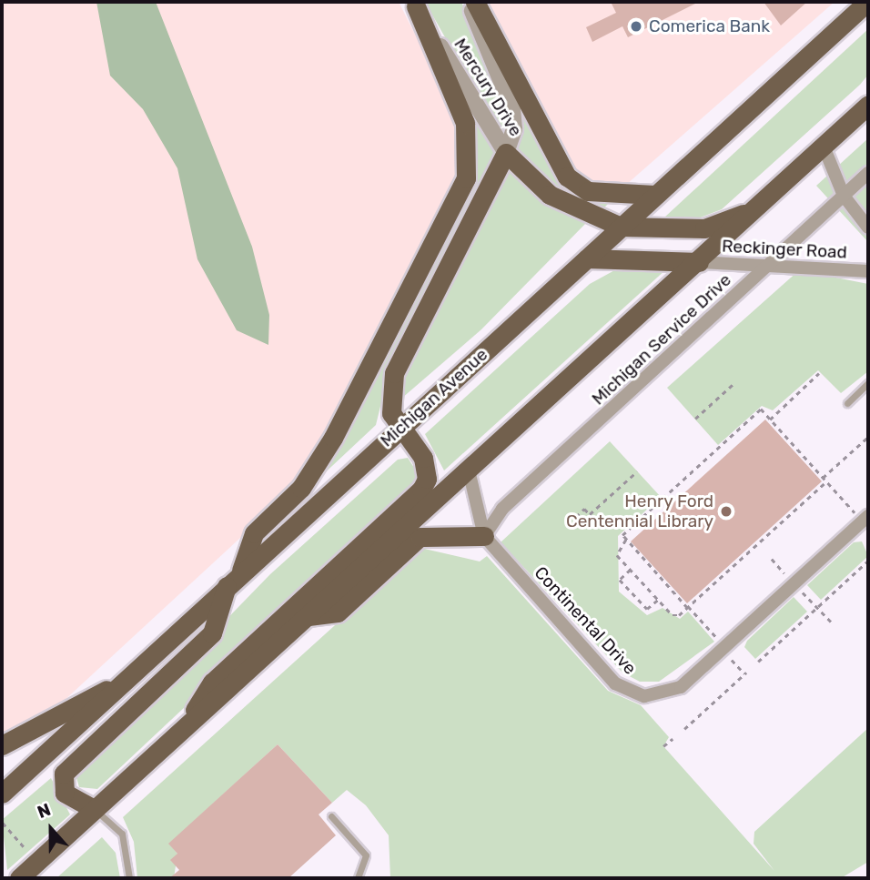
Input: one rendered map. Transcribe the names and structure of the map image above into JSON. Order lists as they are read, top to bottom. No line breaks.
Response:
{"streets":{"main road":["Michigan Avenue"],"street":["Mercury Drive","Reckinger Road","Michigan Service Drive","Continental Drive"]},"crossings":[["Reckinger Road","Michigan Service Drive"],["Michigan Service Drive","Continental Drive"]],"places":["Comerica Bank","Henry Ford Centennial Library"],"north":"top"}
